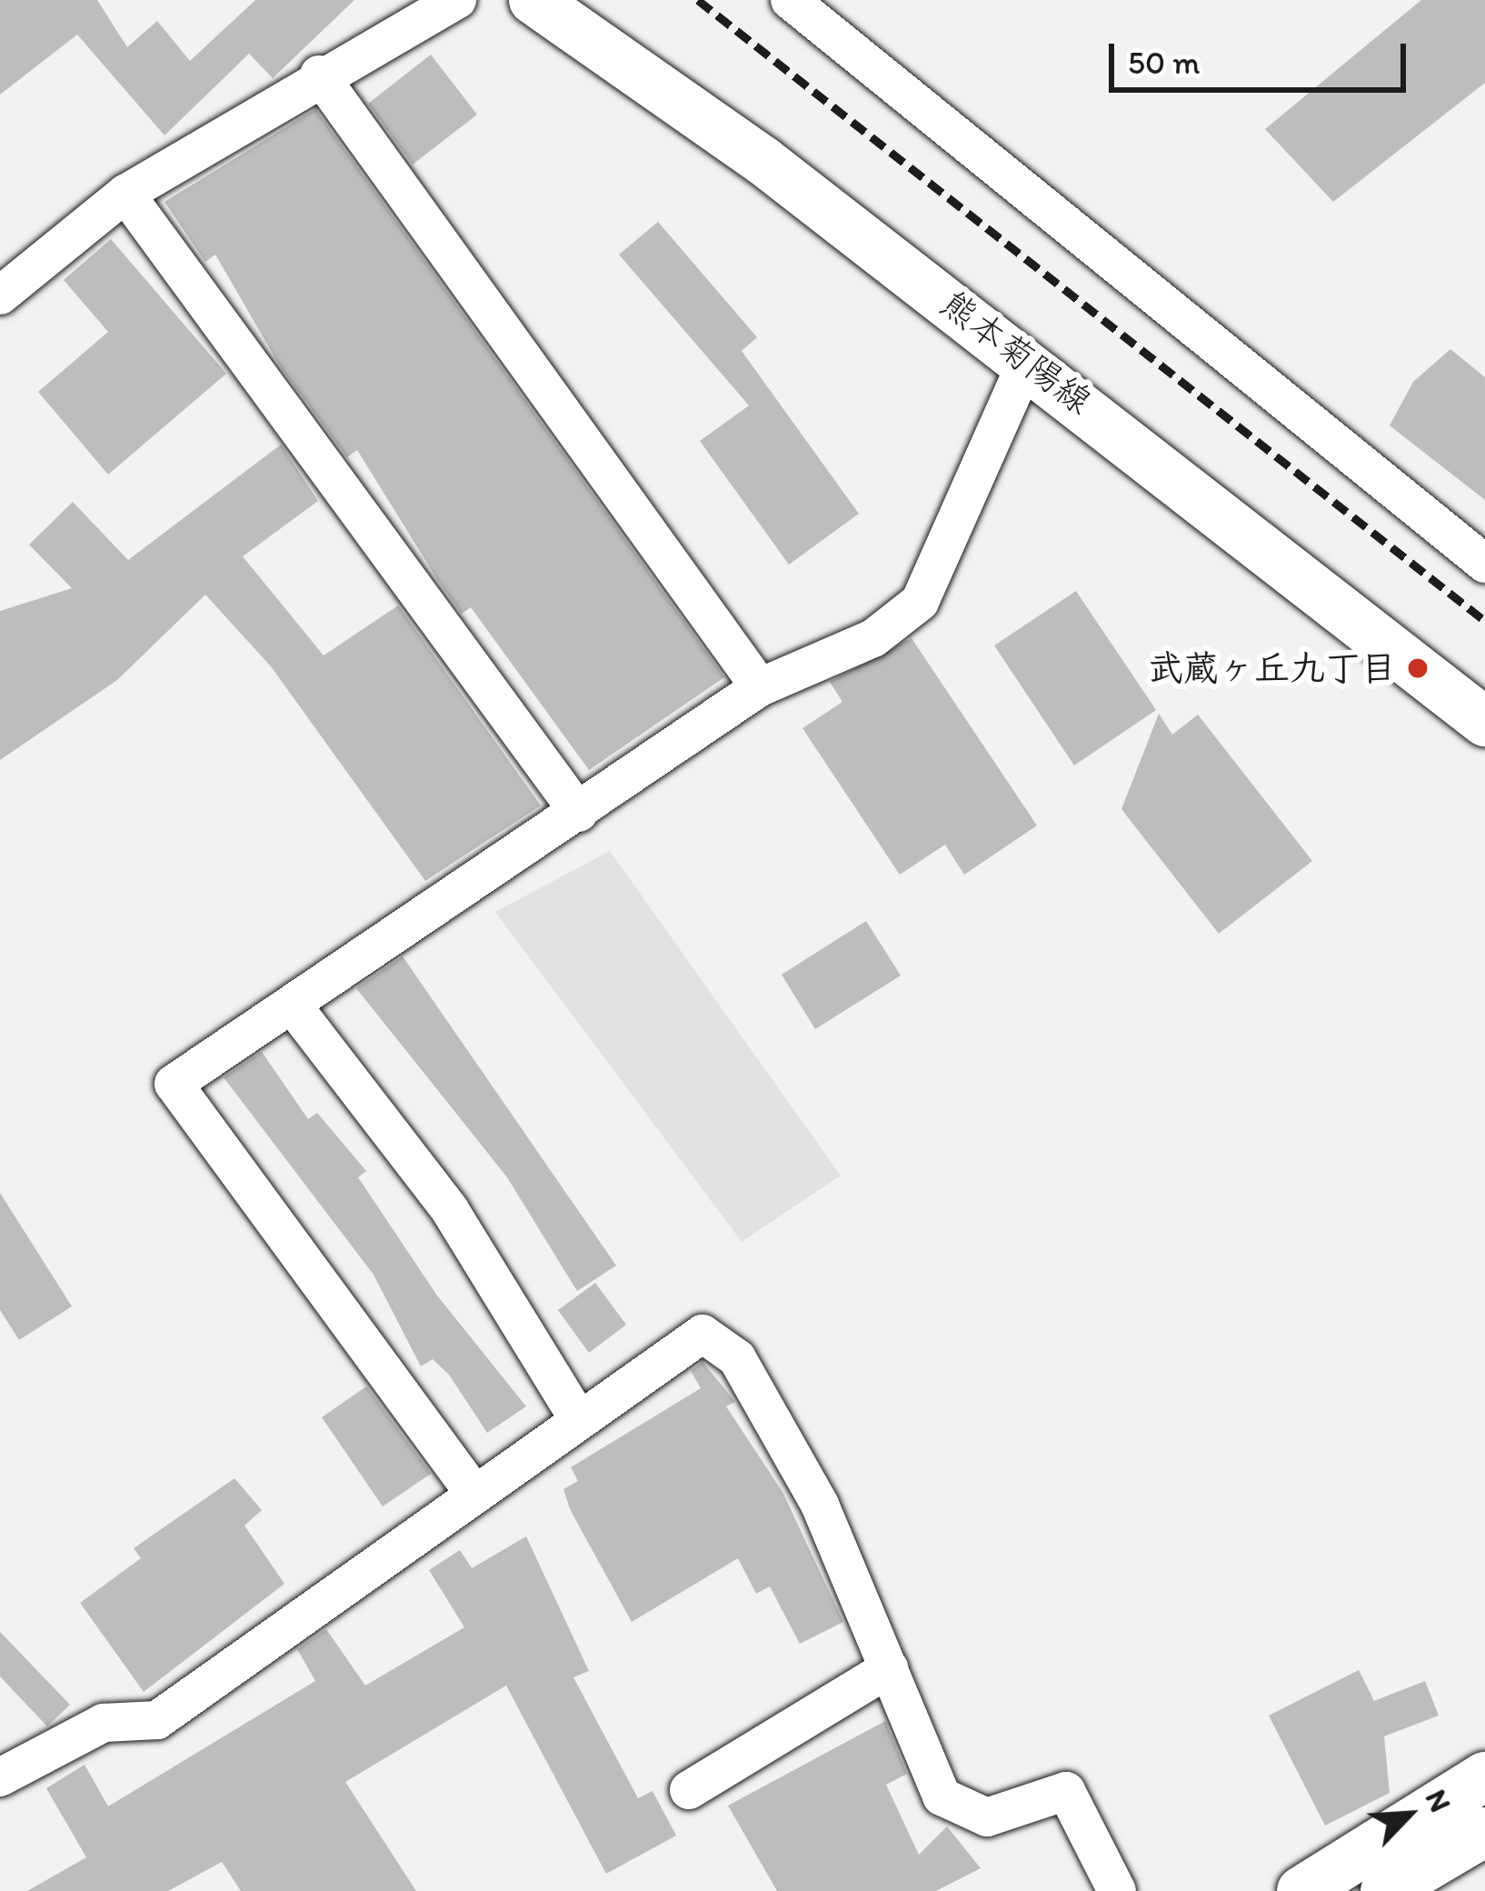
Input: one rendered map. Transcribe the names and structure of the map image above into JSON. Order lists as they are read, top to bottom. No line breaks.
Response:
{"streets":{"main road":["熊本菊陽線"]},"places":["武蔵ヶ丘九丁目"],"scale_bar":"50 m","north":"top right"}
